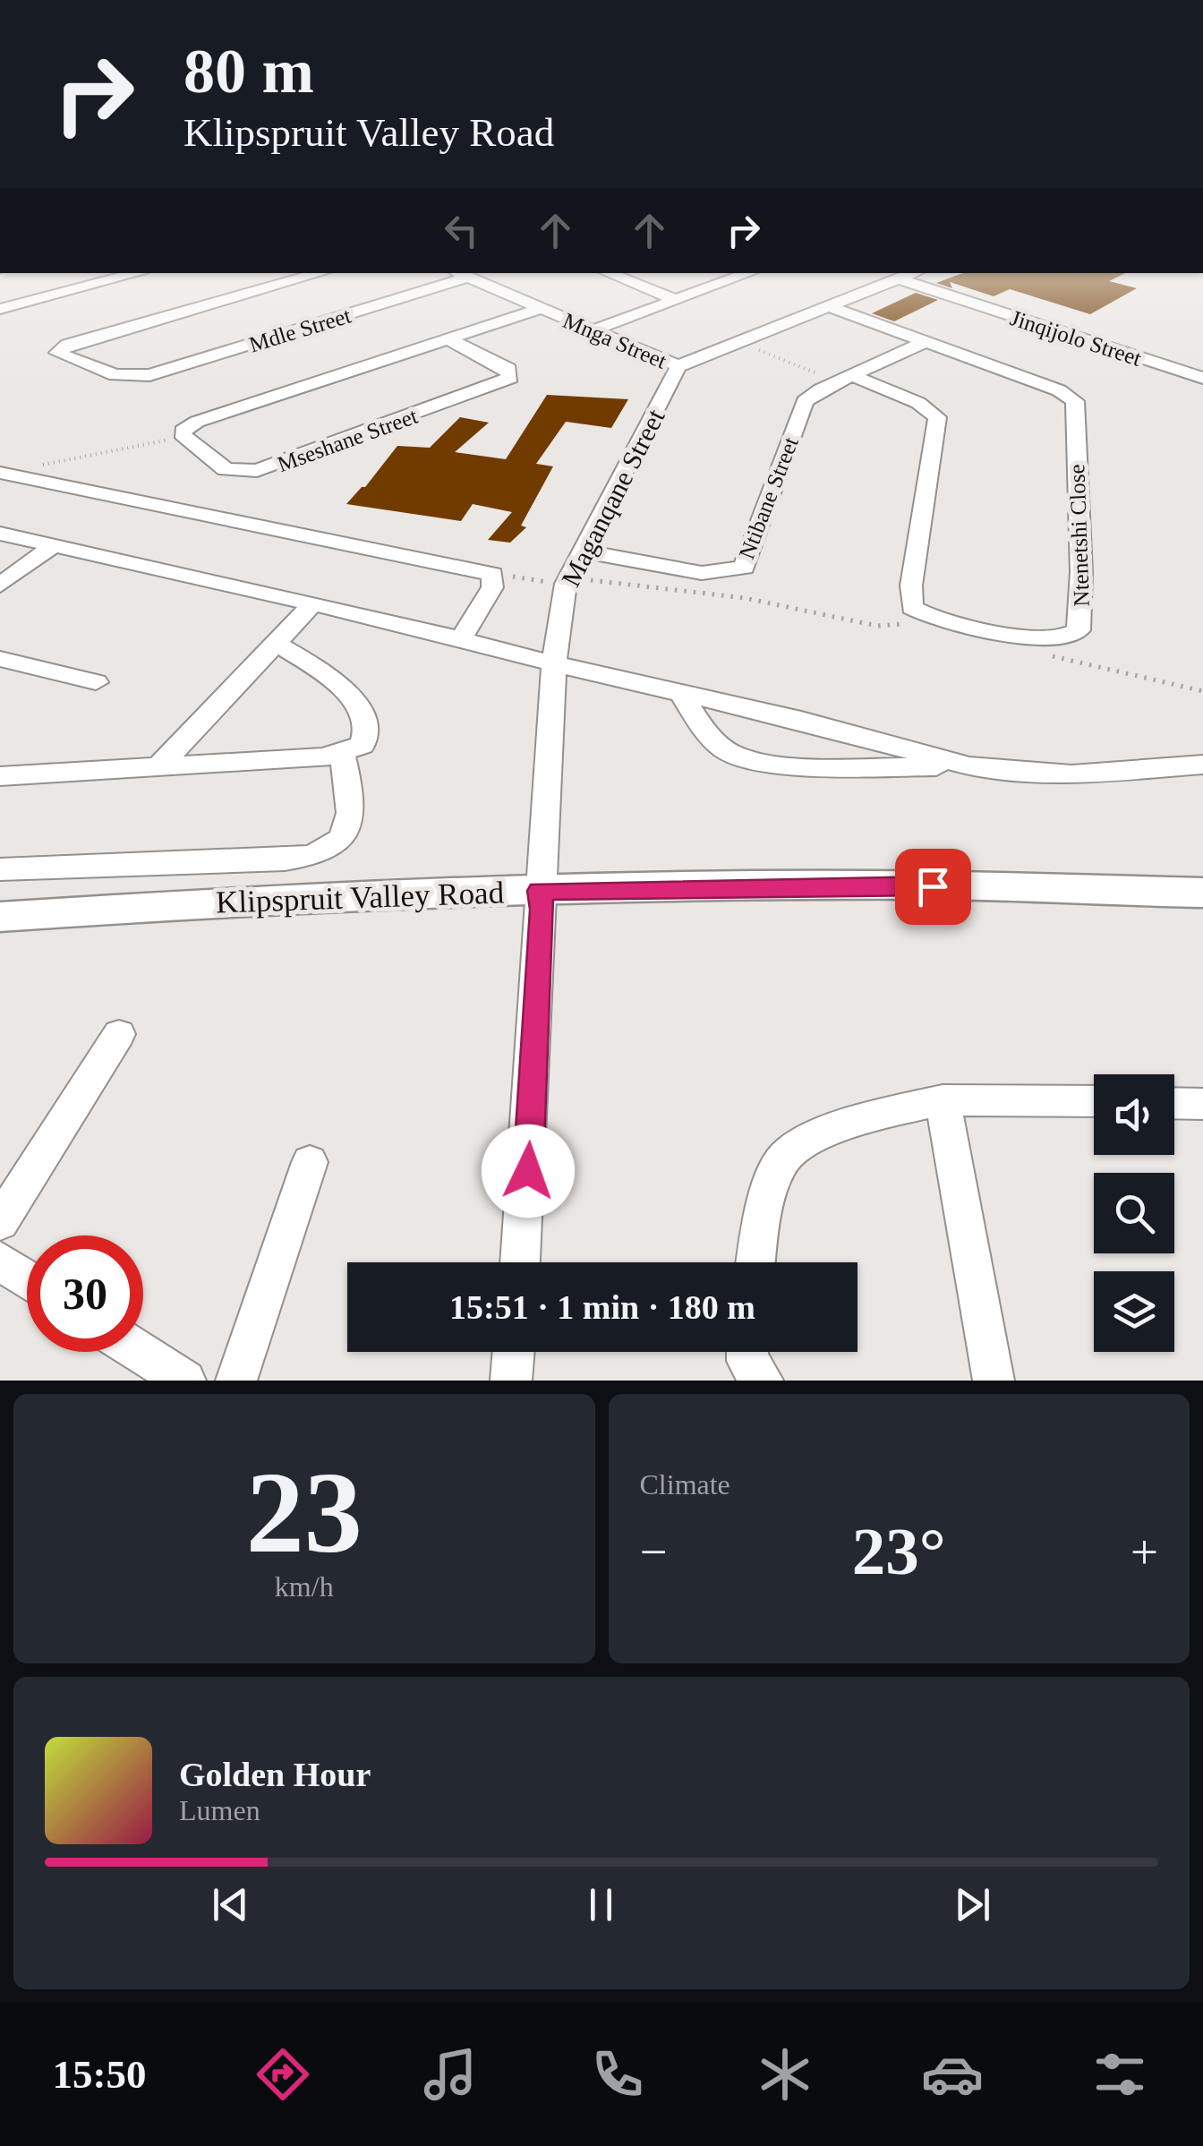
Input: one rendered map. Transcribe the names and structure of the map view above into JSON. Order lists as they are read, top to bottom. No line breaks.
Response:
{"streets":{"street":["Mdle Street","Jinqijolo Street","Mnga Street","Mseshane Street","Maganqane Street","Ntibane Street","Ntenetshi Close","Klipspruit Valley Road"]},"crossings":[["Mdle Street","Mnga Street"],["Mnga Street","Maganqane Street"],["Maganqane Street","Ntibane Street"],["Maganqane Street","Klipspruit Valley Road"],["Ntibane Street","Ntenetshi Close"]],"page":{"turn":["80 m","Klipspruit Valley Road"],"limit":"30","trip":"15:51 · 1 min · 180 m","tile":[["23","km/h"],"Climate"],"heat":["−","23°","+"],"song":["Golden Hour","Lumen"],"tabs":"15:50"}}
